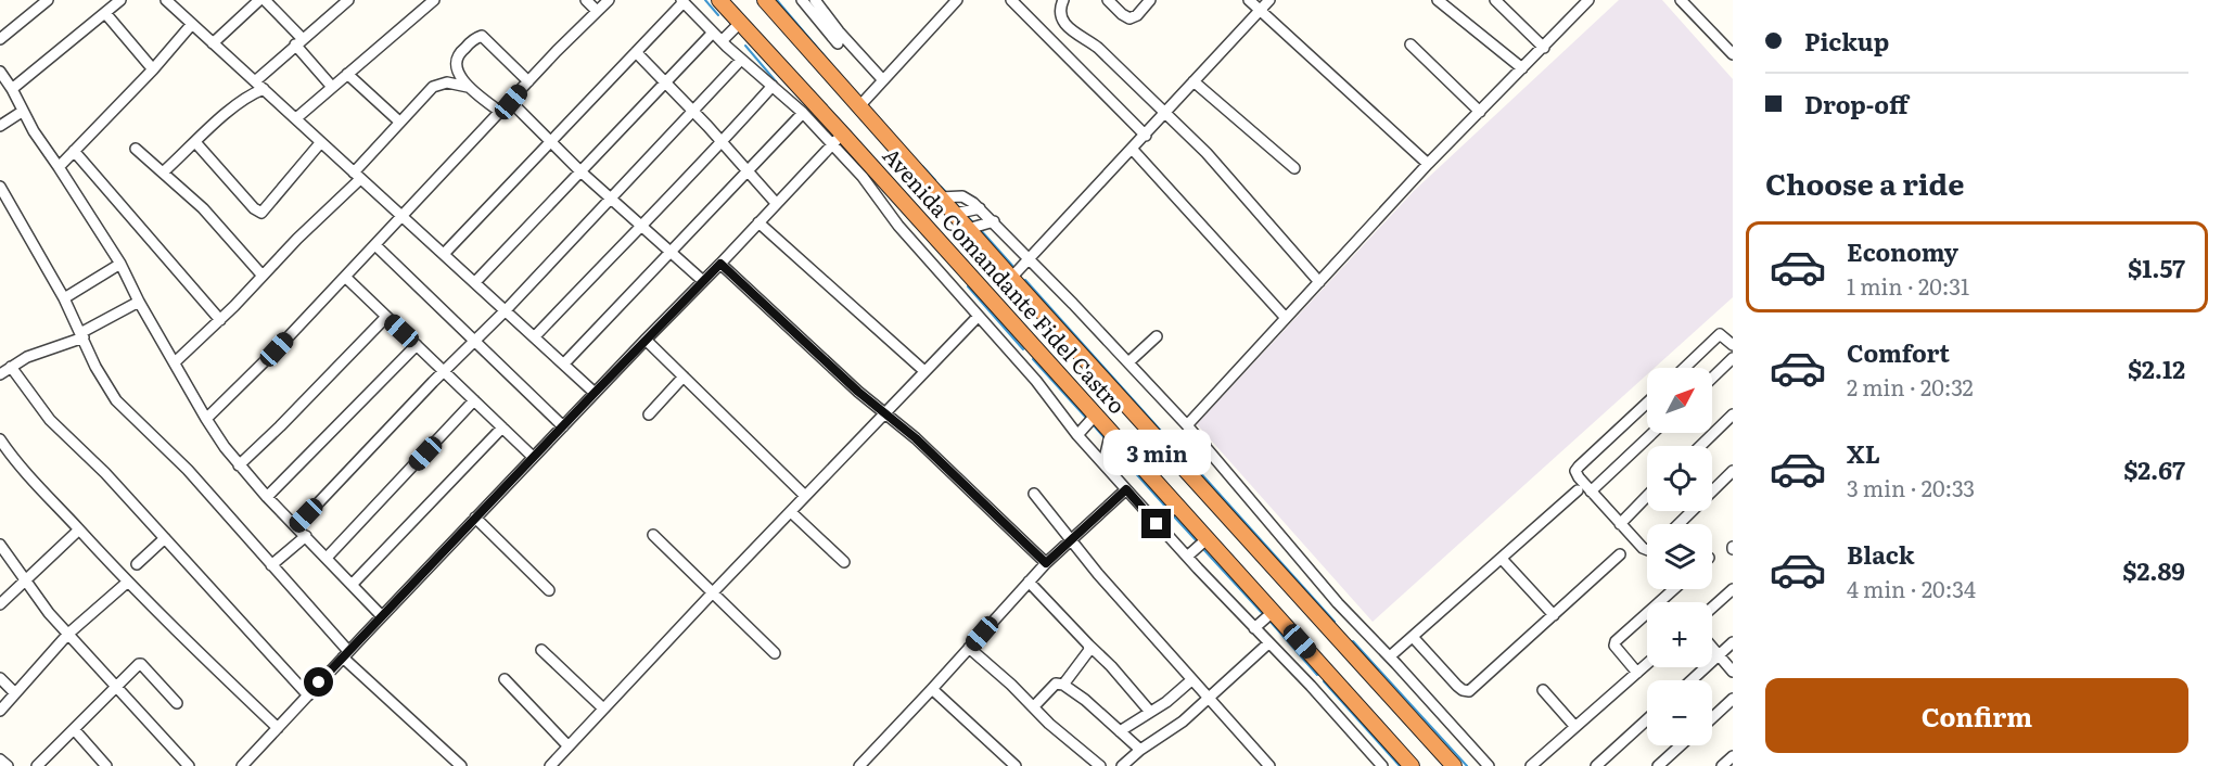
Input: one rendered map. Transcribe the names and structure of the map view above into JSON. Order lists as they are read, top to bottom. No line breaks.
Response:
{"streets":{"highway":["Avenida Comandante Fidel Castro"]},"north":"top right","page":{"banner":["Pickup","Drop-off"],"heading":"Choose a ride","list":[{"name":"Economy","note":"1 min · 20:31","value":"$1.57"},{"name":"Comfort","note":"2 min · 20:32","value":"$2.12"},{"name":"XL","note":"3 min · 20:33","value":"$2.67"},{"name":"Black","note":"4 min · 20:34","value":"$2.89"}],"map_buttons":["+","−"],"bubble":"3 min","buttons":"Confirm"}}
